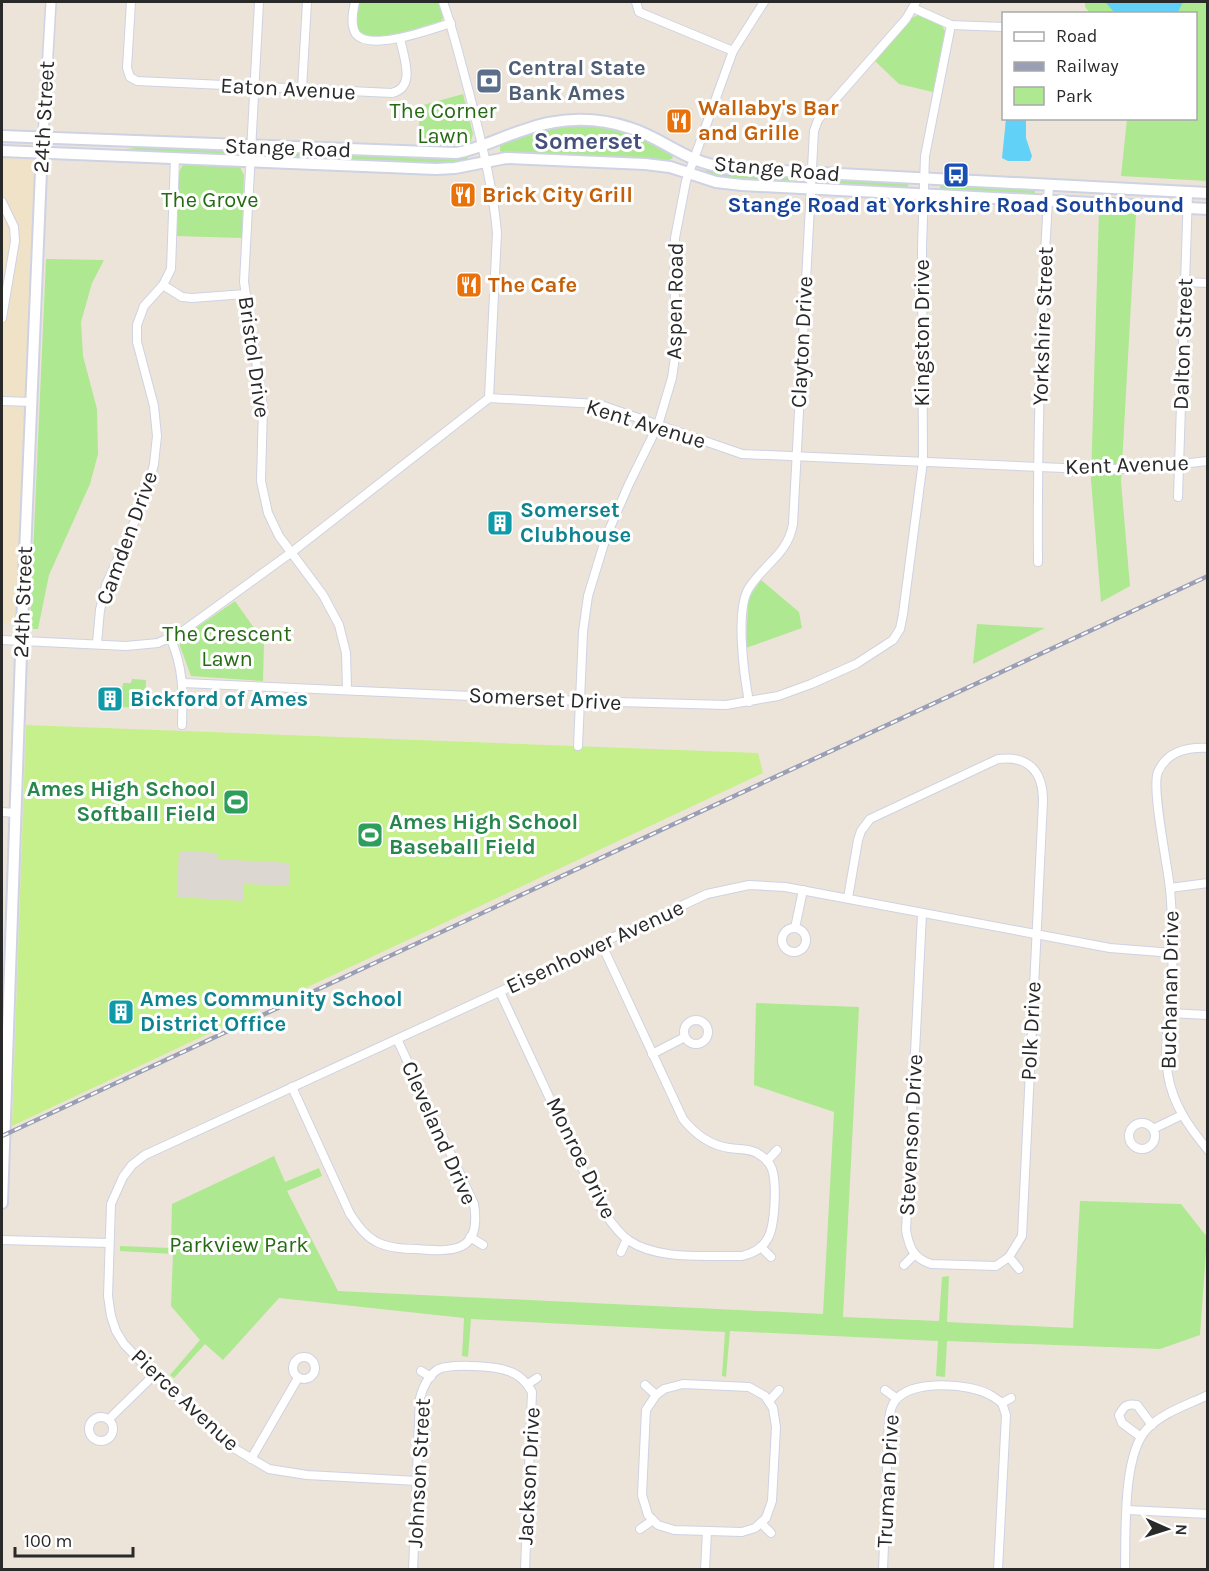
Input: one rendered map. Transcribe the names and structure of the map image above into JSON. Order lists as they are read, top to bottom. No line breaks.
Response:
{"streets":{"main road":["24th Street","Stange Road"],"street":["Eaton Avenue","Aspen Road","Yorkshire Street","Kingston Drive","Clayton Drive","Dalton Street","Bristol Drive","Kent Avenue","Camden Drive","Somerset Drive","Eisenhower Avenue","Buchanan Drive","Polk Drive","Cleveland Drive","Stevenson Drive","Monroe Drive","Pierce Avenue","Johnson Street","Jackson Drive","Truman Drive"]},"crossings":[["Eaton Avenue","Bristol Drive"],["24th Street","Stange Road"],["Stange Road","Aspen Road"],["Stange Road","Yorkshire Street"],["Stange Road","Kingston Drive"],["Stange Road","Clayton Drive"],["Stange Road","Dalton Street"],["Stange Road","Bristol Drive"],["Stange Road","Camden Drive"],["Aspen Road","Kent Avenue"],["Aspen Road","Somerset Drive"],["Yorkshire Street","Kent Avenue"],["Kingston Drive","Kent Avenue"],["Kingston Drive","Somerset Drive"],["Clayton Drive","Kent Avenue"],["Clayton Drive","Somerset Drive"],["Dalton Street","Kent Avenue"],["Bristol Drive","Somerset Drive"],["Eisenhower Avenue","Buchanan Drive"],["Eisenhower Avenue","Polk Drive"],["Eisenhower Avenue","Cleveland Drive"],["Eisenhower Avenue","Stevenson Drive"],["Eisenhower Avenue","Monroe Drive"],["Eisenhower Avenue","Pierce Avenue"],["Pierce Avenue","Johnson Street"],["Johnson Street","Jackson Drive"]],"districts":["Somerset"],"parks":["The Corner Lawn","The Grove","The Crescent Lawn","Parkview Park"],"places":{"bank":["Central State Bank Ames"],"restaurant":["Wallaby's Bar and Grille","Brick City Grill","The Cafe"],"bus stop":["Stange Road at Yorkshire Road Southbound"],"building":["Somerset Clubhouse","Bickford of Ames","Ames Community School District Office"],"sports":["Ames High School Softball Field","Ames High School Baseball Field"]},"legend":["Road","Railway","Park"],"scale_bar":"100 m","north":"right"}
